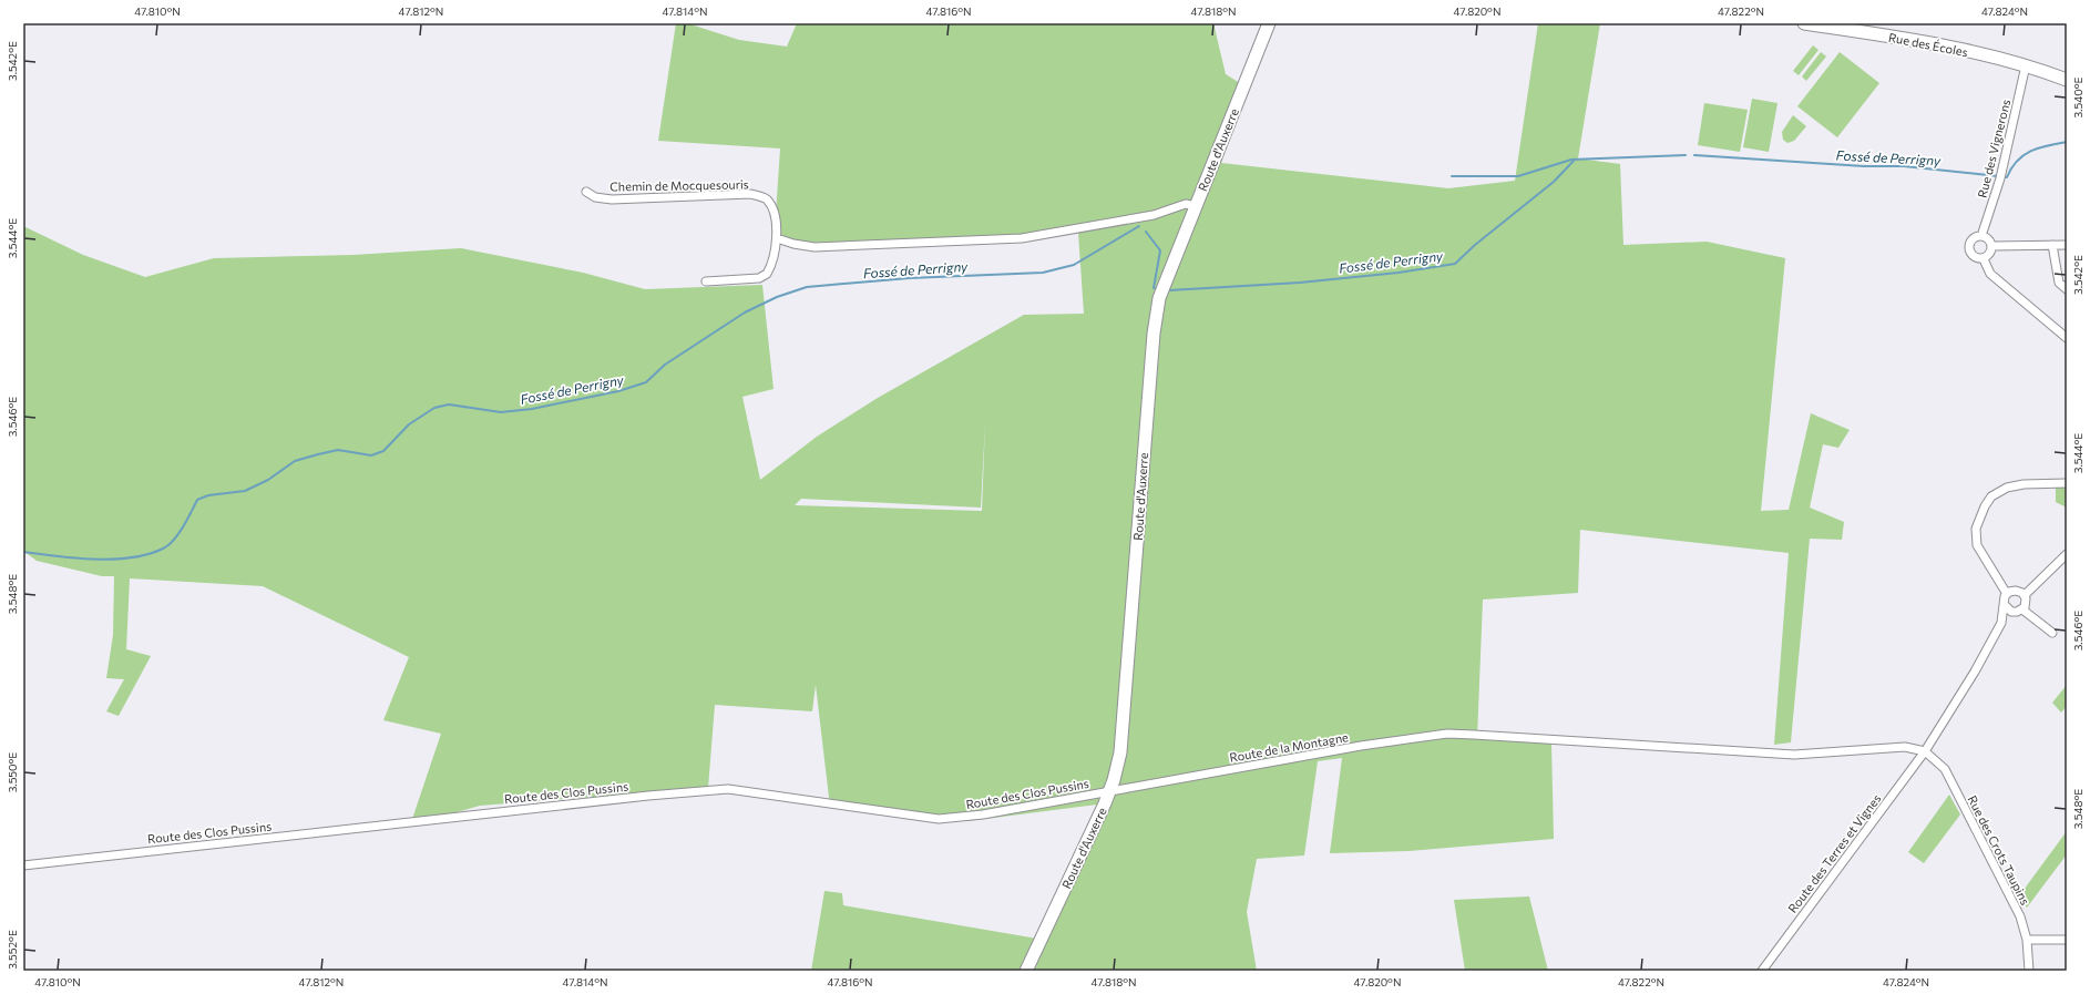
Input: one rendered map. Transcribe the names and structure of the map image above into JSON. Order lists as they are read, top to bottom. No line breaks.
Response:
{"streets":{"street":["Rue des Écoles","Rue des Vignerons","Route d'Auxerre","Chemin de Mocquesouris","Route de la Montagne","Route des Clos Pussins","Rue des Crots Taupins","Route des Terres et Vignes"]},"crossings":[["Rue des Écoles","Rue des Vignerons"],["Route d'Auxerre","Route de la Montagne"],["Route d'Auxerre","Route des Clos Pussins"],["Route de la Montagne","Route des Clos Pussins"],["Route de la Montagne","Rue des Crots Taupins"],["Route de la Montagne","Route des Terres et Vignes"],["Rue des Crots Taupins","Route des Terres et Vignes"]],"water":["Fossé de Perrigny"],"coordinates":["47.810°N","47.812°N","47.814°N","47.816°N","47.818°N","47.820°N","47.822°N","47.824°N","3.542°E","3.540°E","3.544°E","3.546°E","3.548°E","3.550°E","3.552°E"]}
